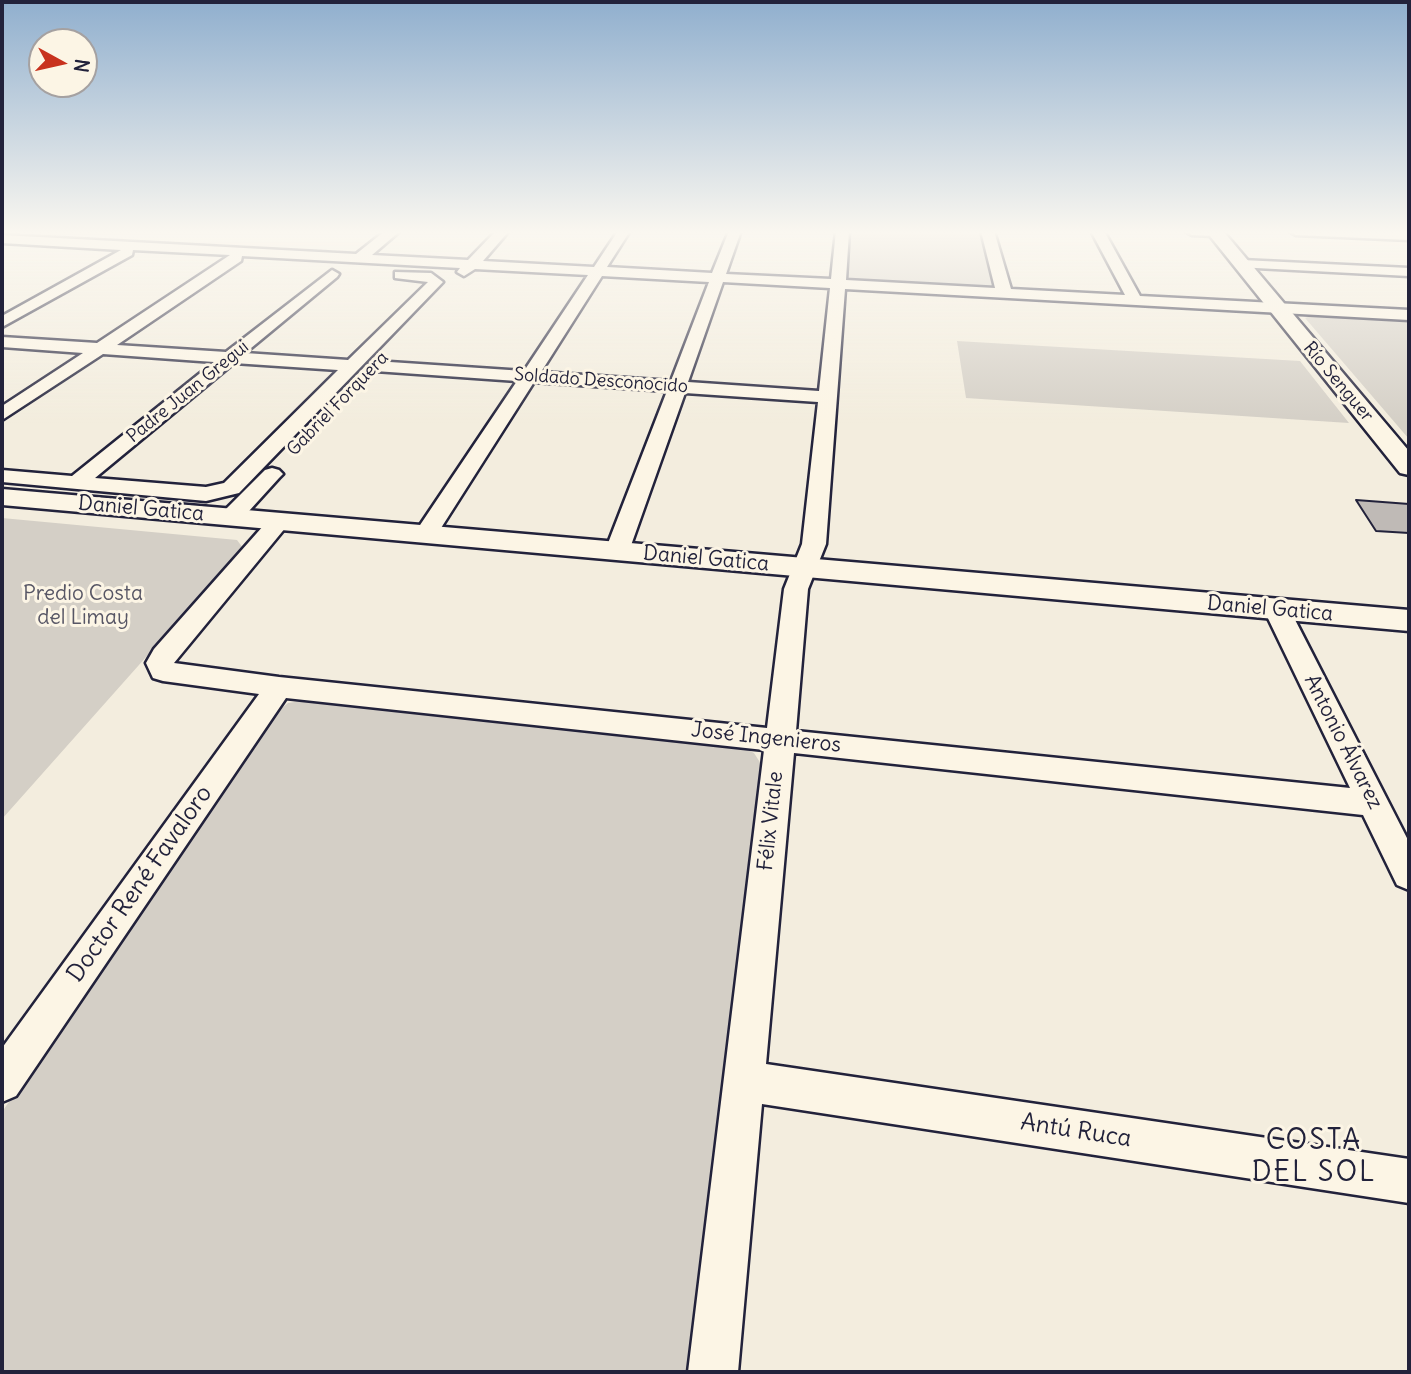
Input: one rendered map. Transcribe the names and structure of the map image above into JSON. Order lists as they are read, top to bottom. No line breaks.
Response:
{"streets":{"main road":["Río Senguer","Daniel Gatica"],"street":["Soldado Desconocido","Padre Juan Gregui","Gabriel Forquera","José Ingenieros","Antonio Álvarez","Félix Vitale","Doctor René Favaloro","Antú Ruca"]},"crossings":[["Soldado Desconocido","Gabriel Forquera"],["Soldado Desconocido","Félix Vitale"],["Padre Juan Gregui","Daniel Gatica"],["Gabriel Forquera","Daniel Gatica"],["Daniel Gatica","José Ingenieros"],["Daniel Gatica","Antonio Álvarez"],["Daniel Gatica","Félix Vitale"],["José Ingenieros","Antonio Álvarez"],["José Ingenieros","Félix Vitale"],["José Ingenieros","Doctor René Favaloro"],["Félix Vitale","Antú Ruca"]],"districts":["COSTA DEL SOL"],"parks":["Predio Costa del Limay"],"north":"right"}
